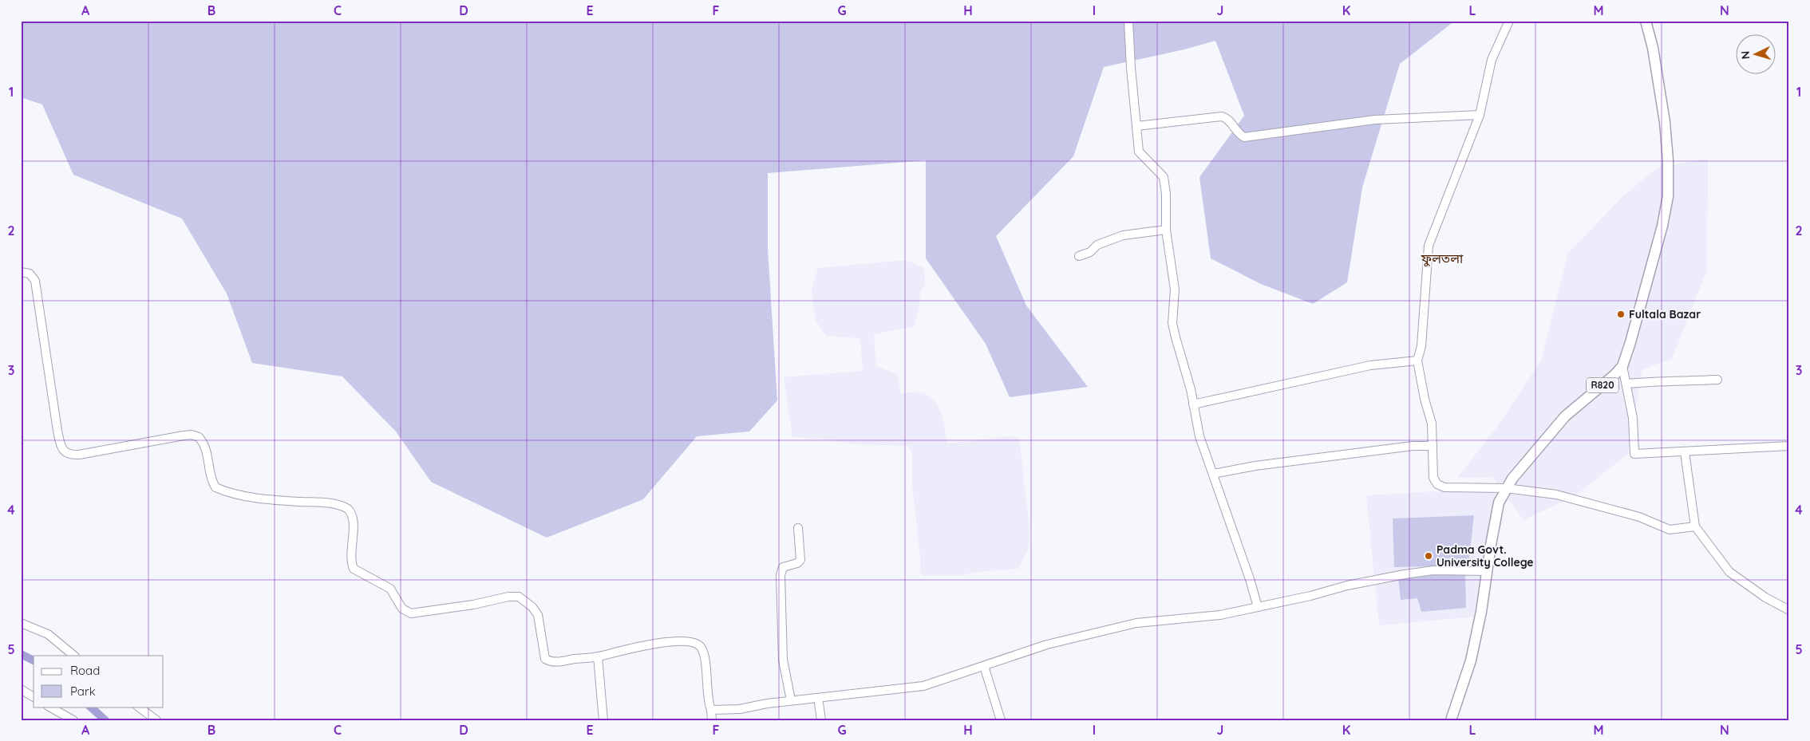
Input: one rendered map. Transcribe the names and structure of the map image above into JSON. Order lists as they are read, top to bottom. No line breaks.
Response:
{"streets":{"main road":["R820"]},"districts":["ফুলতলা"],"places":["Fultala Bazar","Padma Govt. University College"],"legend":["Road","Park"],"north":"left","grid":{"columns":["A","B","C","D","E","F","G","H","I","J","K","L","M","N"],"rows":["1","2","3","4","5"]}}
